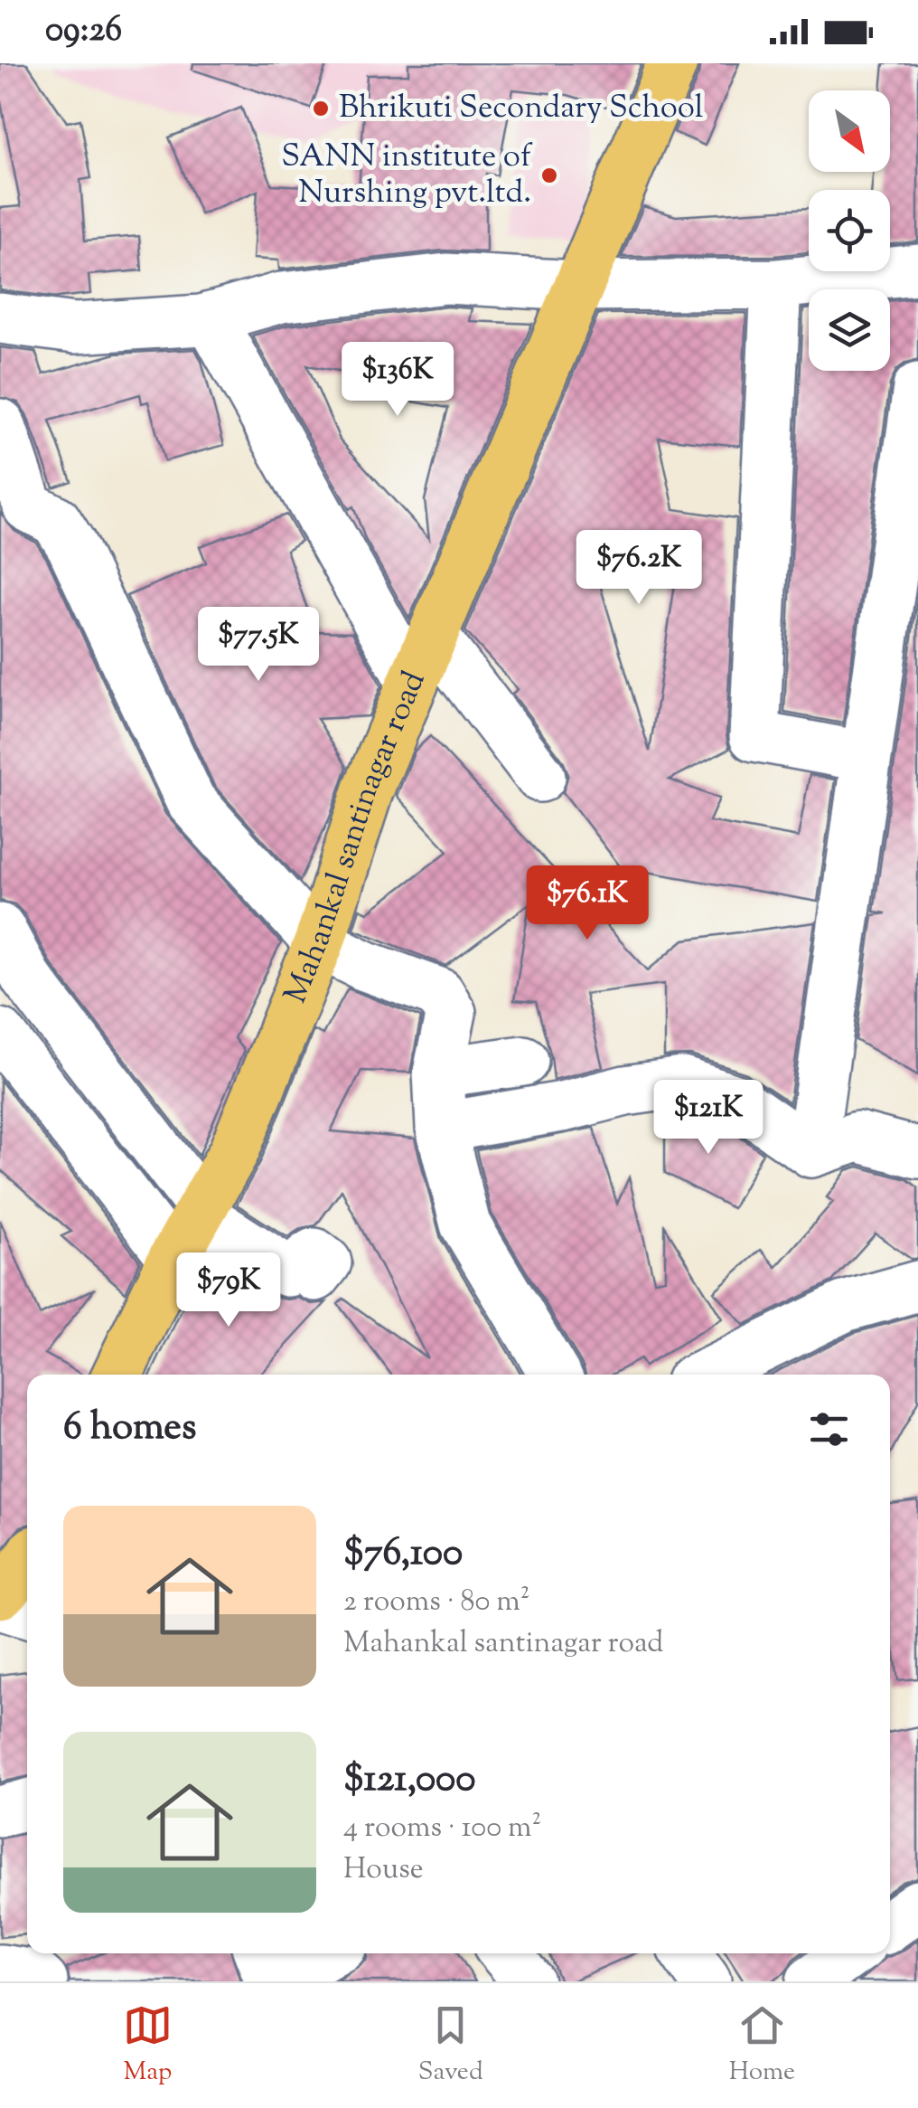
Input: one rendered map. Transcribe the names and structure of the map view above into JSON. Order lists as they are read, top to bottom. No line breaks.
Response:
{"streets":{"main road":["Mahankal santinagar road"]},"places":["Bhrikuti Secondary School","SANN institute of Nurshing pvt.ltd."],"north":"bottom right","page":{"status":"09:26","price":["$136K","$76.2K","$77.5K","$76.1K","$121K","$79K"],"heading":"6 homes","list":[{"name":"$76,100","note":"2 rooms · 80 m² · Mahankal santinagar road"},{"name":"$121,000","note":"4 rooms · 100 m² · House"}],"tabs":["Map","Saved","Home"]}}
